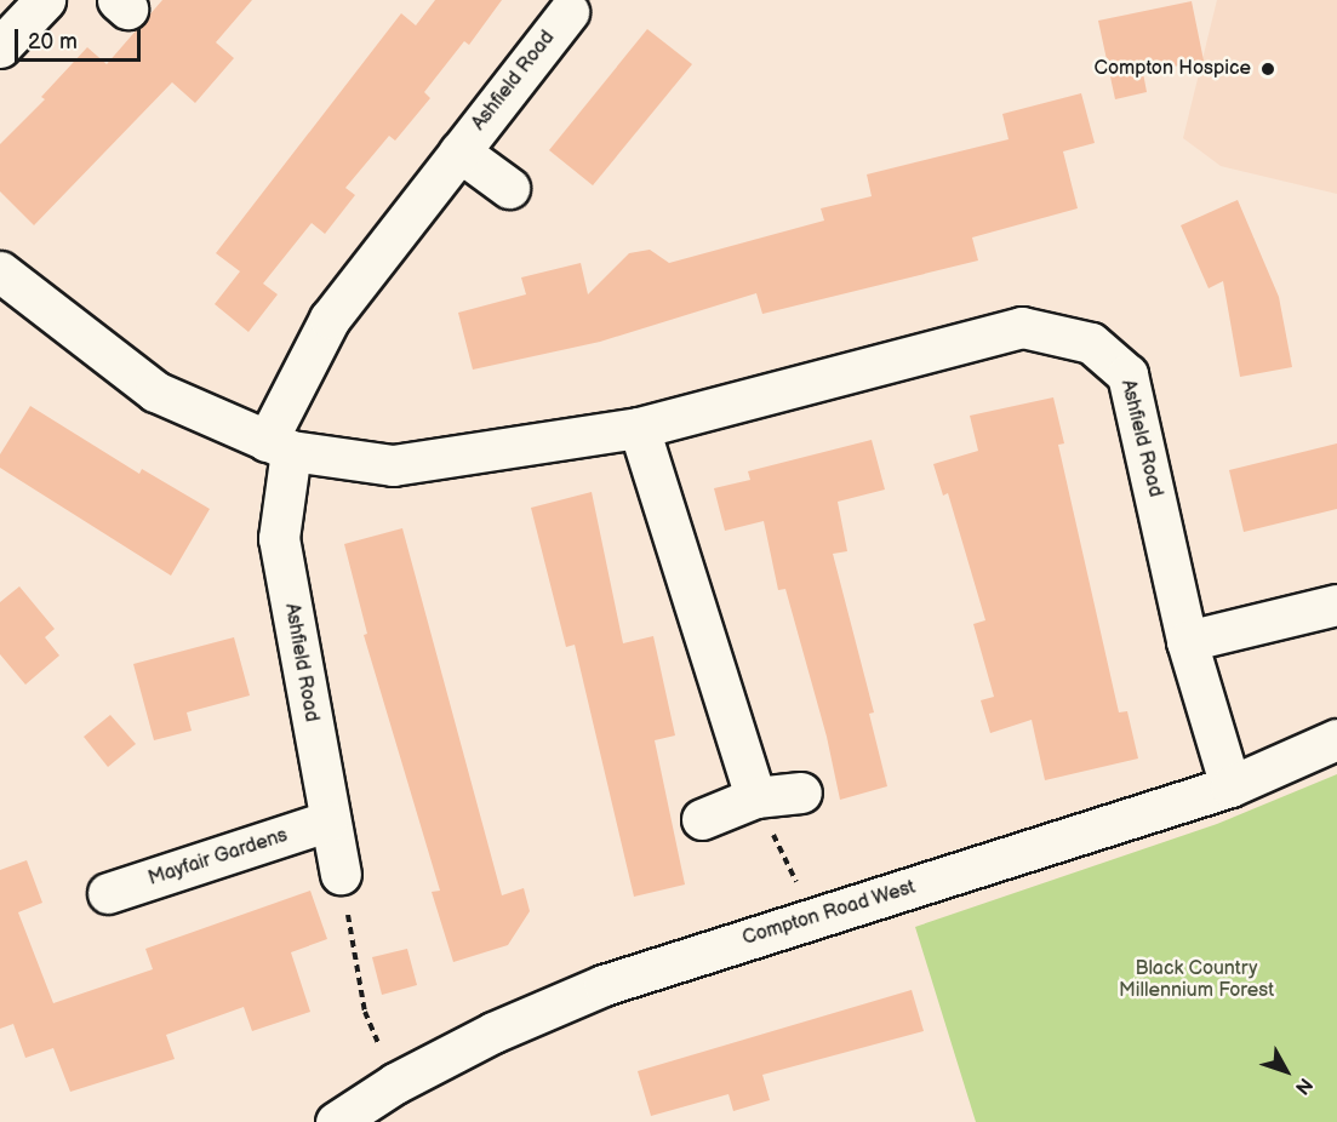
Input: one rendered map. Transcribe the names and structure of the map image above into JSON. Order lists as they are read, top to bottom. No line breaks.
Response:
{"streets":{"main road":["Ashfield Road","Mayfair Gardens","Compton Road West"]},"crossings":[["Ashfield Road","Mayfair Gardens"],["Ashfield Road","Compton Road West"]],"parks":["Black Country Millennium Forest"],"places":["Compton Hospice"],"scale_bar":"20 m","north":"bottom right"}
